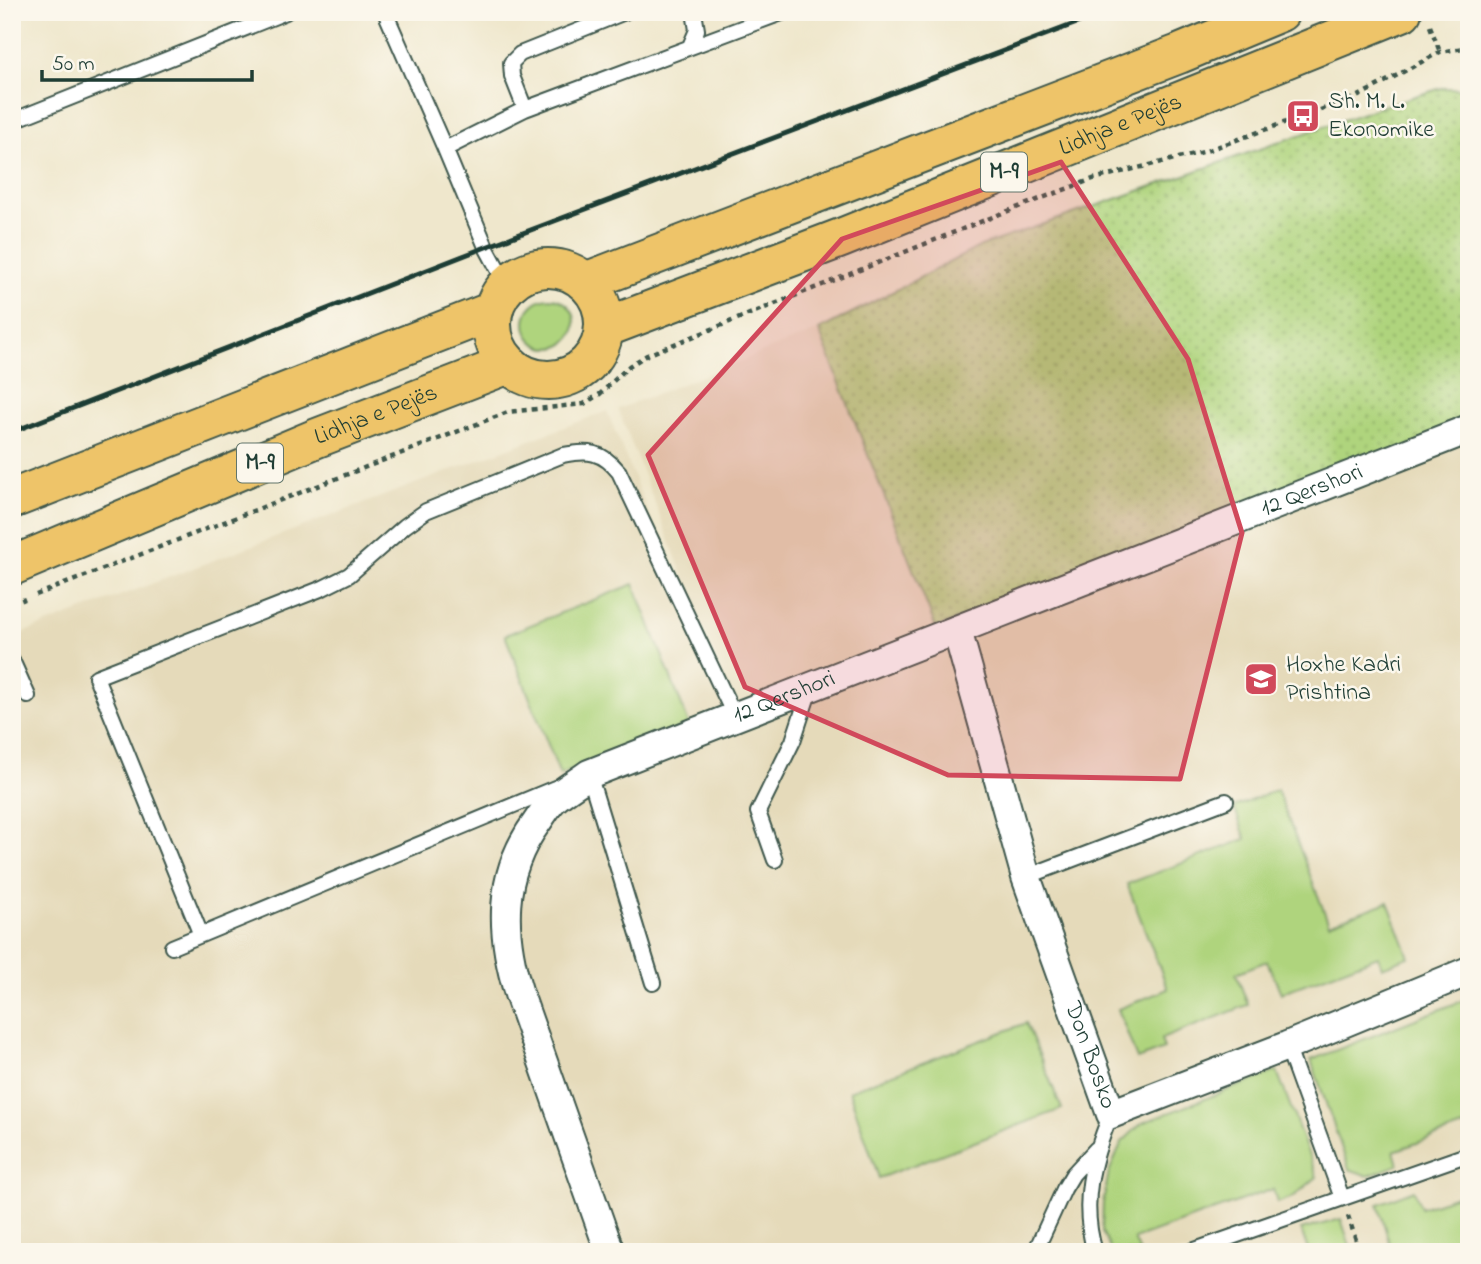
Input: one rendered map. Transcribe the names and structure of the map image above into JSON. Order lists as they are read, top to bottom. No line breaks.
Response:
{"streets":{"highway":["Lidhja e Pejës","M-9"],"street":["12 Qershori","Don Bosko"]},"crossings":[["Lidhja e Pejës","M-9"],["12 Qershori","Don Bosko"]],"places":{"bus stop":["Sh. M. L. Ekonomike"],"school or university":["Hoxhe Kadri Prishtina"]},"scale_bar":"50 m"}
